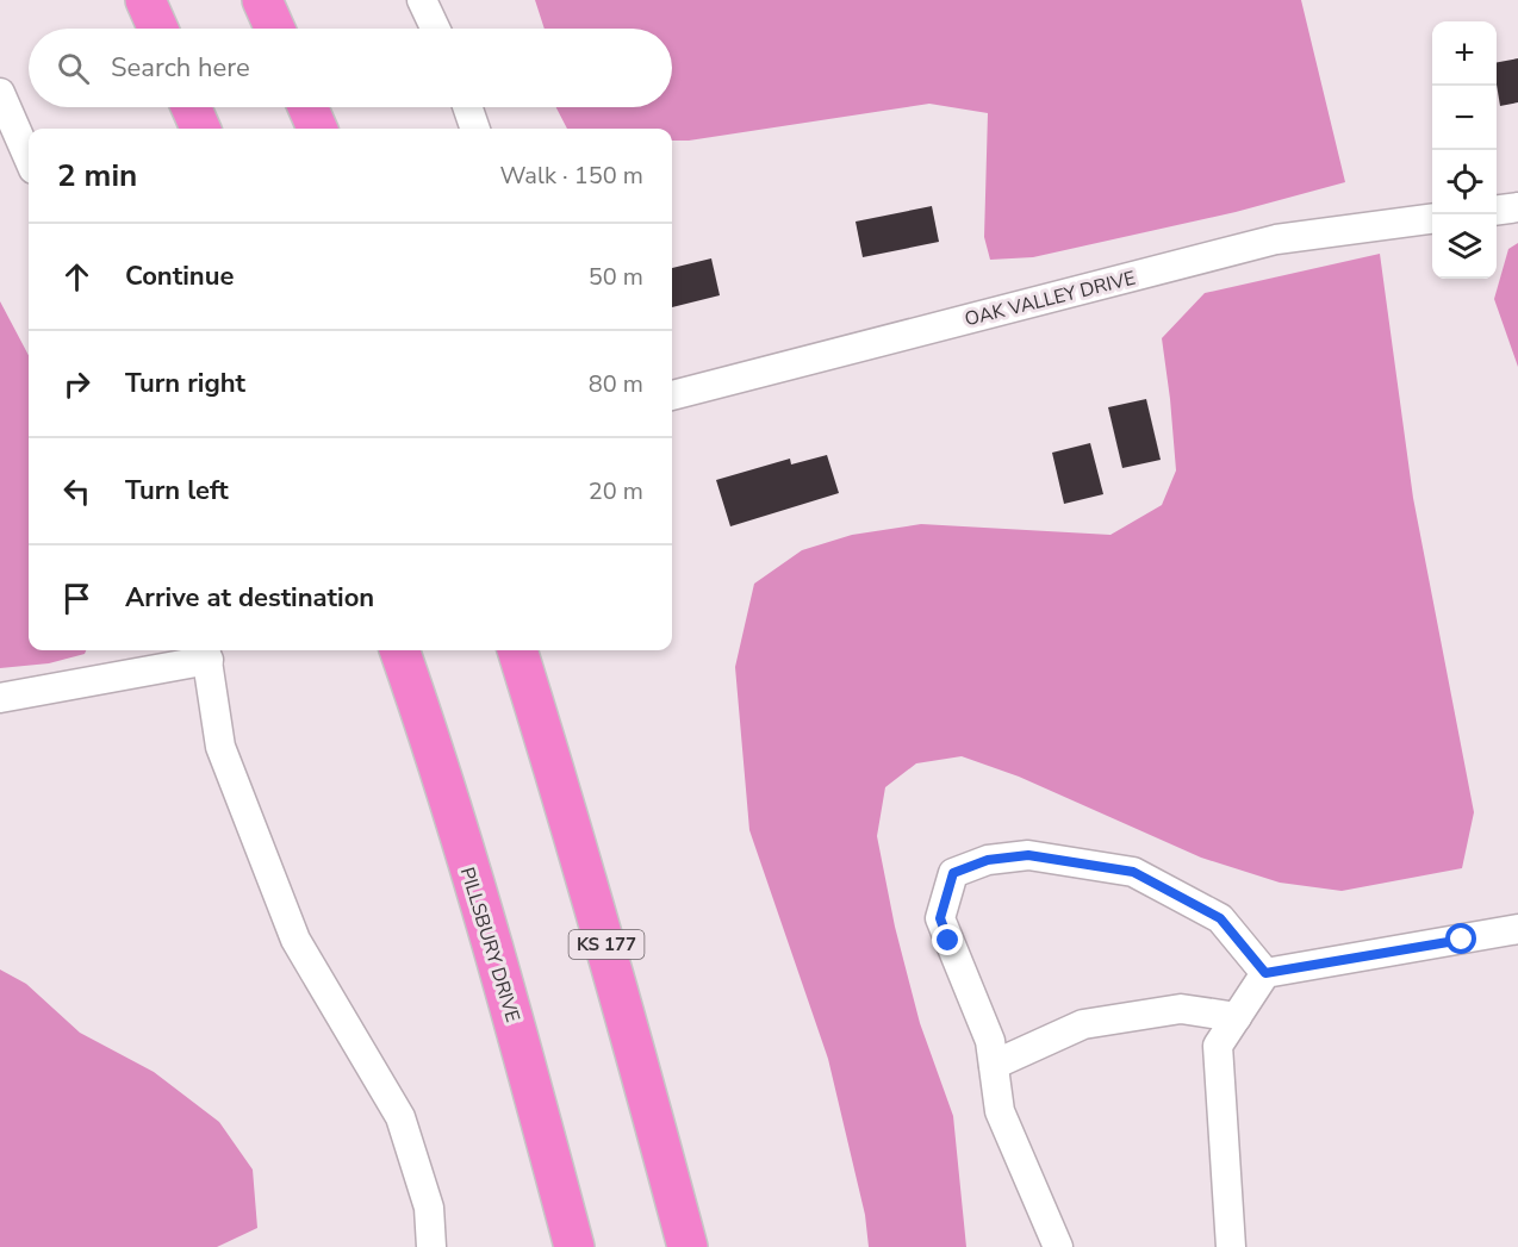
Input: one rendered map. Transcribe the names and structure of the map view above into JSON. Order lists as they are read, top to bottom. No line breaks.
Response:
{"streets":{"highway":["PILLSBURY DRIVE","KS 177"],"street":["OAK VALLEY DRIVE"]},"page":{"map_buttons":["+","−"],"search":"Search here","heading":["2 min","Walk · 150 m"],"list":[["Continue","50 m"],["Turn right","80 m"],["Turn left","20 m"],"Arrive at destination"]}}
